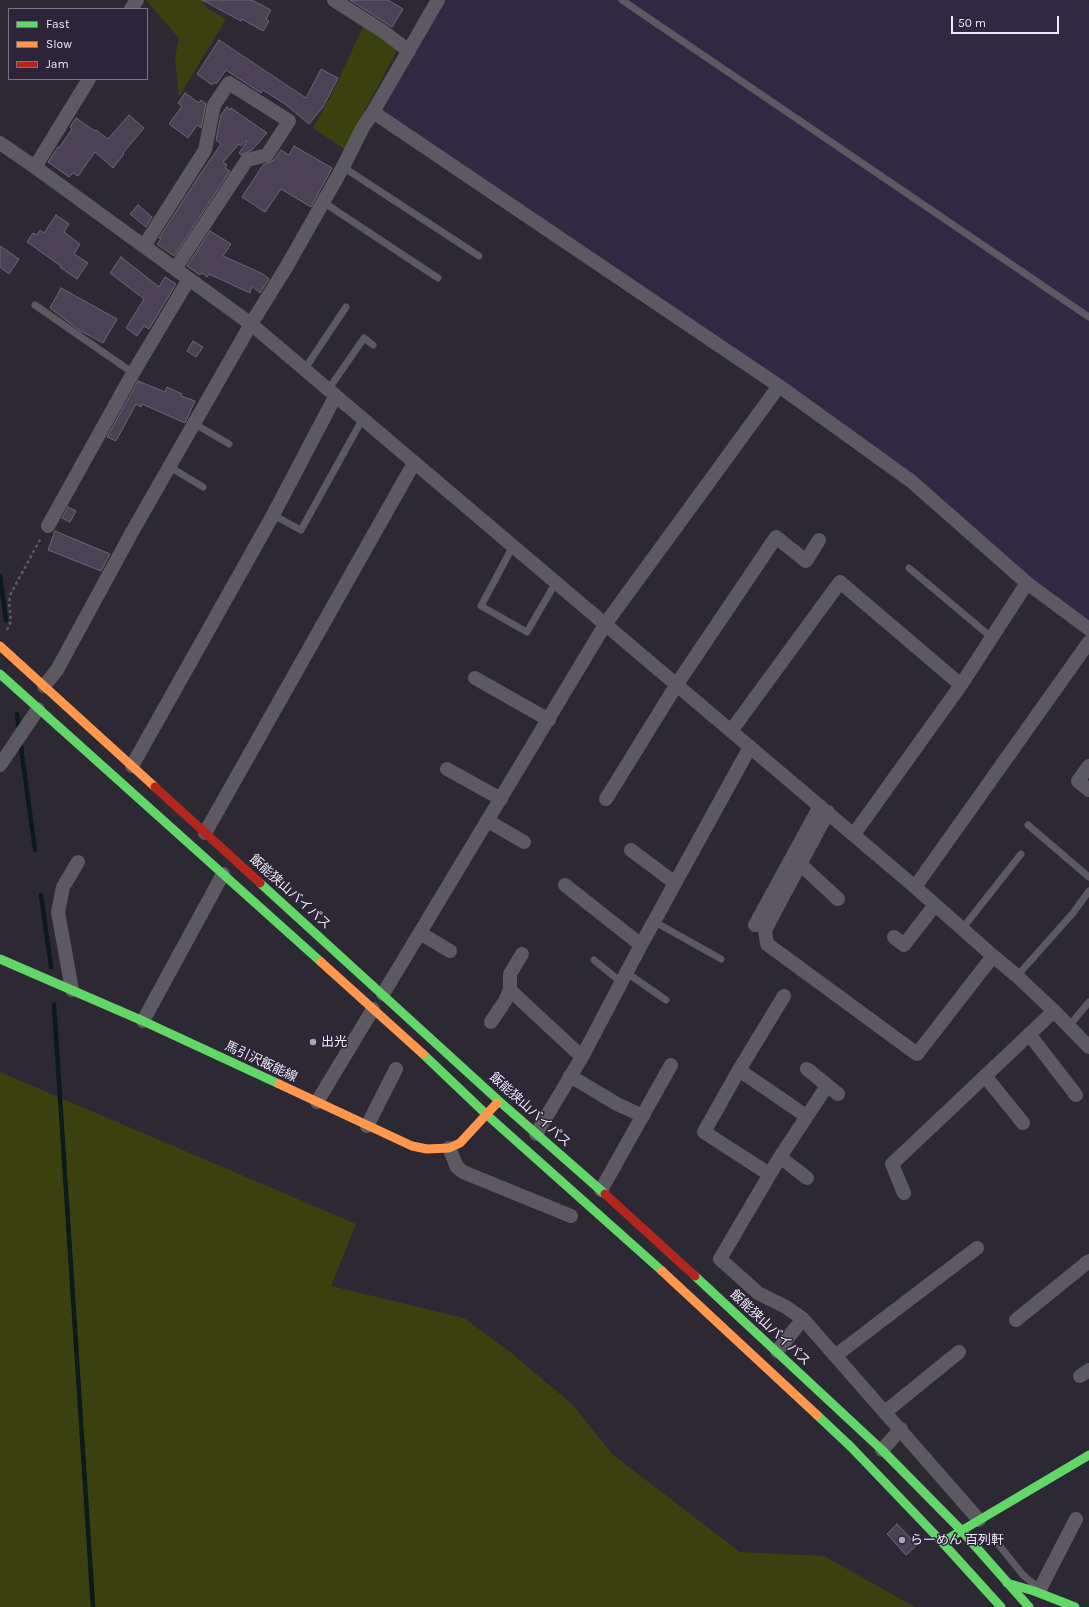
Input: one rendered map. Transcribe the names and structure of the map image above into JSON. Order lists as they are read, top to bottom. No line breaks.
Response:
{"streets":{"main road":["飯能狭山バイパス","馬引沢飯能線"]},"places":["出光","らーめん 百列軒"],"legend":["Fast","Slow","Jam"],"scale_bar":"50 m"}
